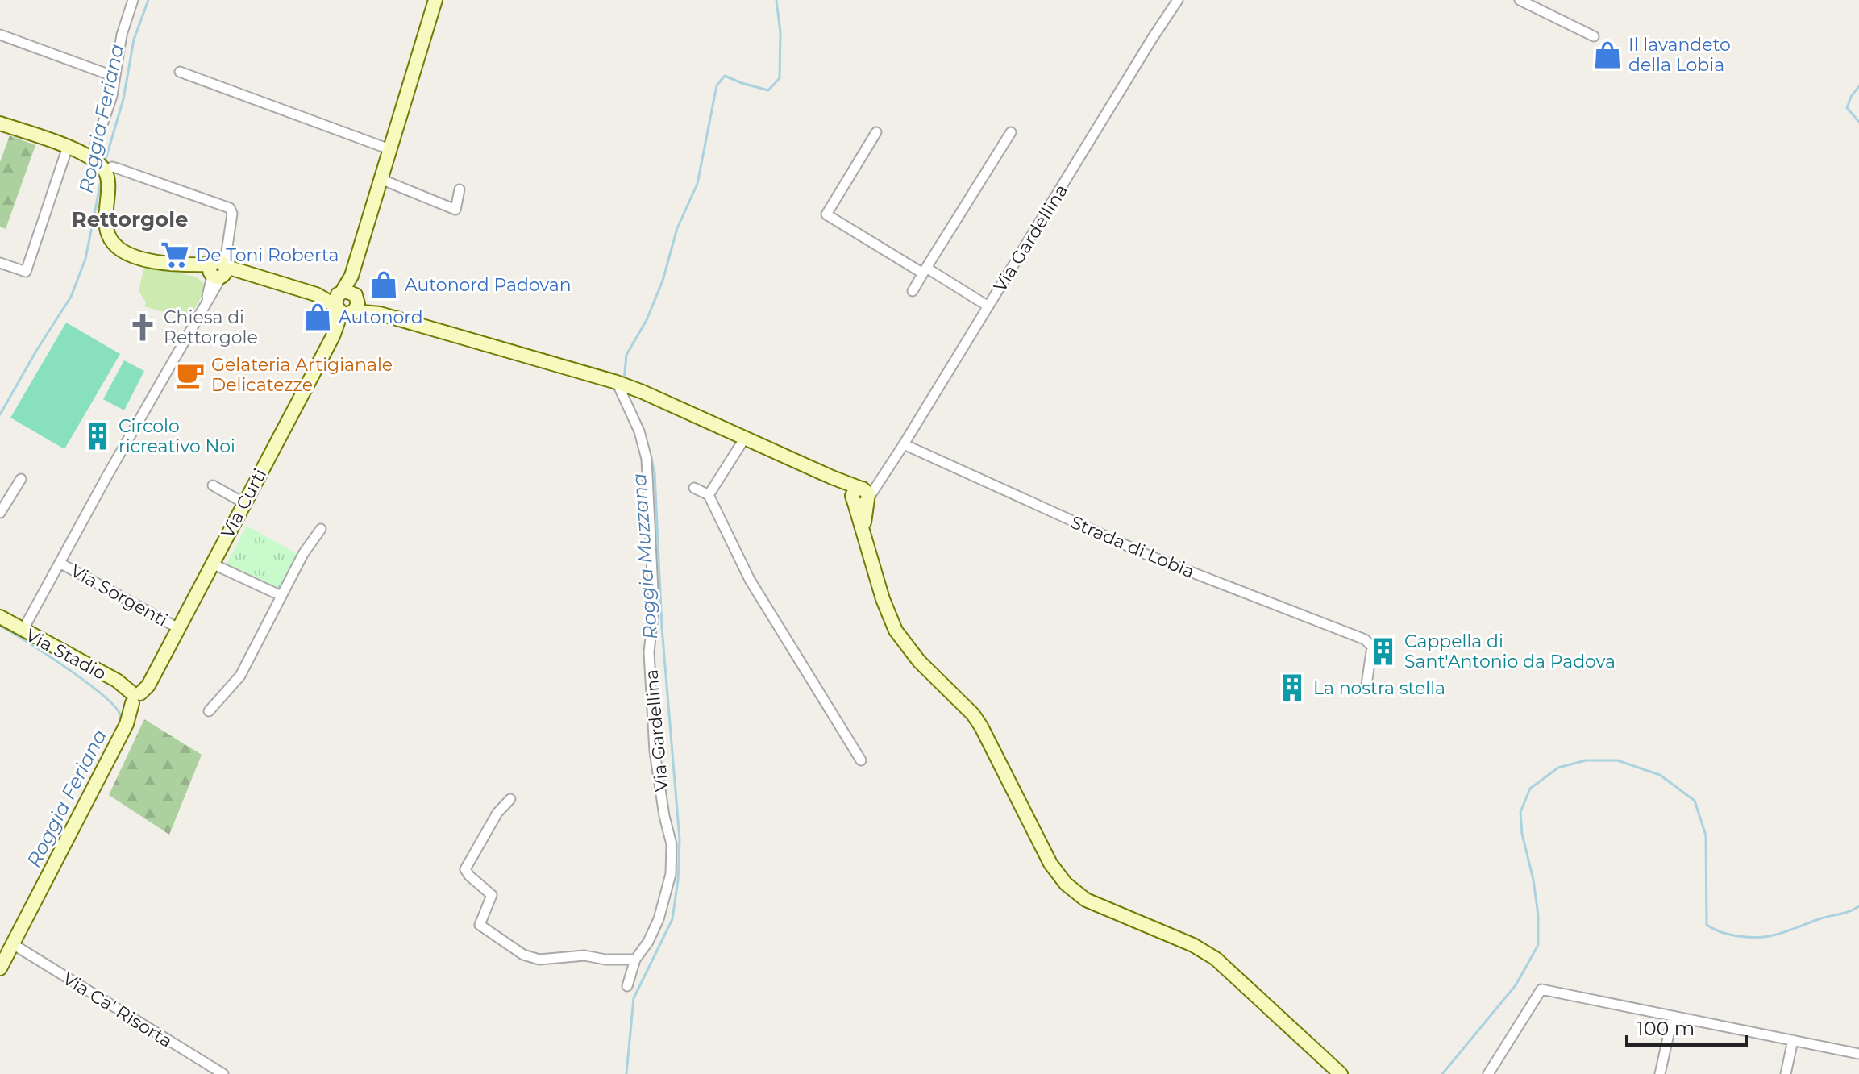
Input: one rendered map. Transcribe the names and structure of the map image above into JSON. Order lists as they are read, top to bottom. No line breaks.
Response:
{"streets":{"street":["Via Gardellina","Via Curti","Strada di Lobia","Via Sorgenti","Via Stadio","Via Ca' Risorta"]},"crossings":[["Via Gardellina","Strada di Lobia"],["Via Curti","Via Sorgenti"],["Via Curti","Via Stadio"],["Via Curti","Via Ca' Risorta"]],"districts":["Rettorgole"],"water":["Roggia Feriana","Roggia Muzzana"],"places":{"shop":["Il lavandeto della Lobia","Autonord Padovan","Autonord"],"supermarket":["De Toni Roberta"],"church":["Chiesa di Rettorgole"],"cafe":["Gelateria Artigianale Delicatezze"],"building":["Circolo ricreativo Noi","Cappella di Sant'Antonio da Padova","La nostra stella"]},"scale_bar":"100 m"}
